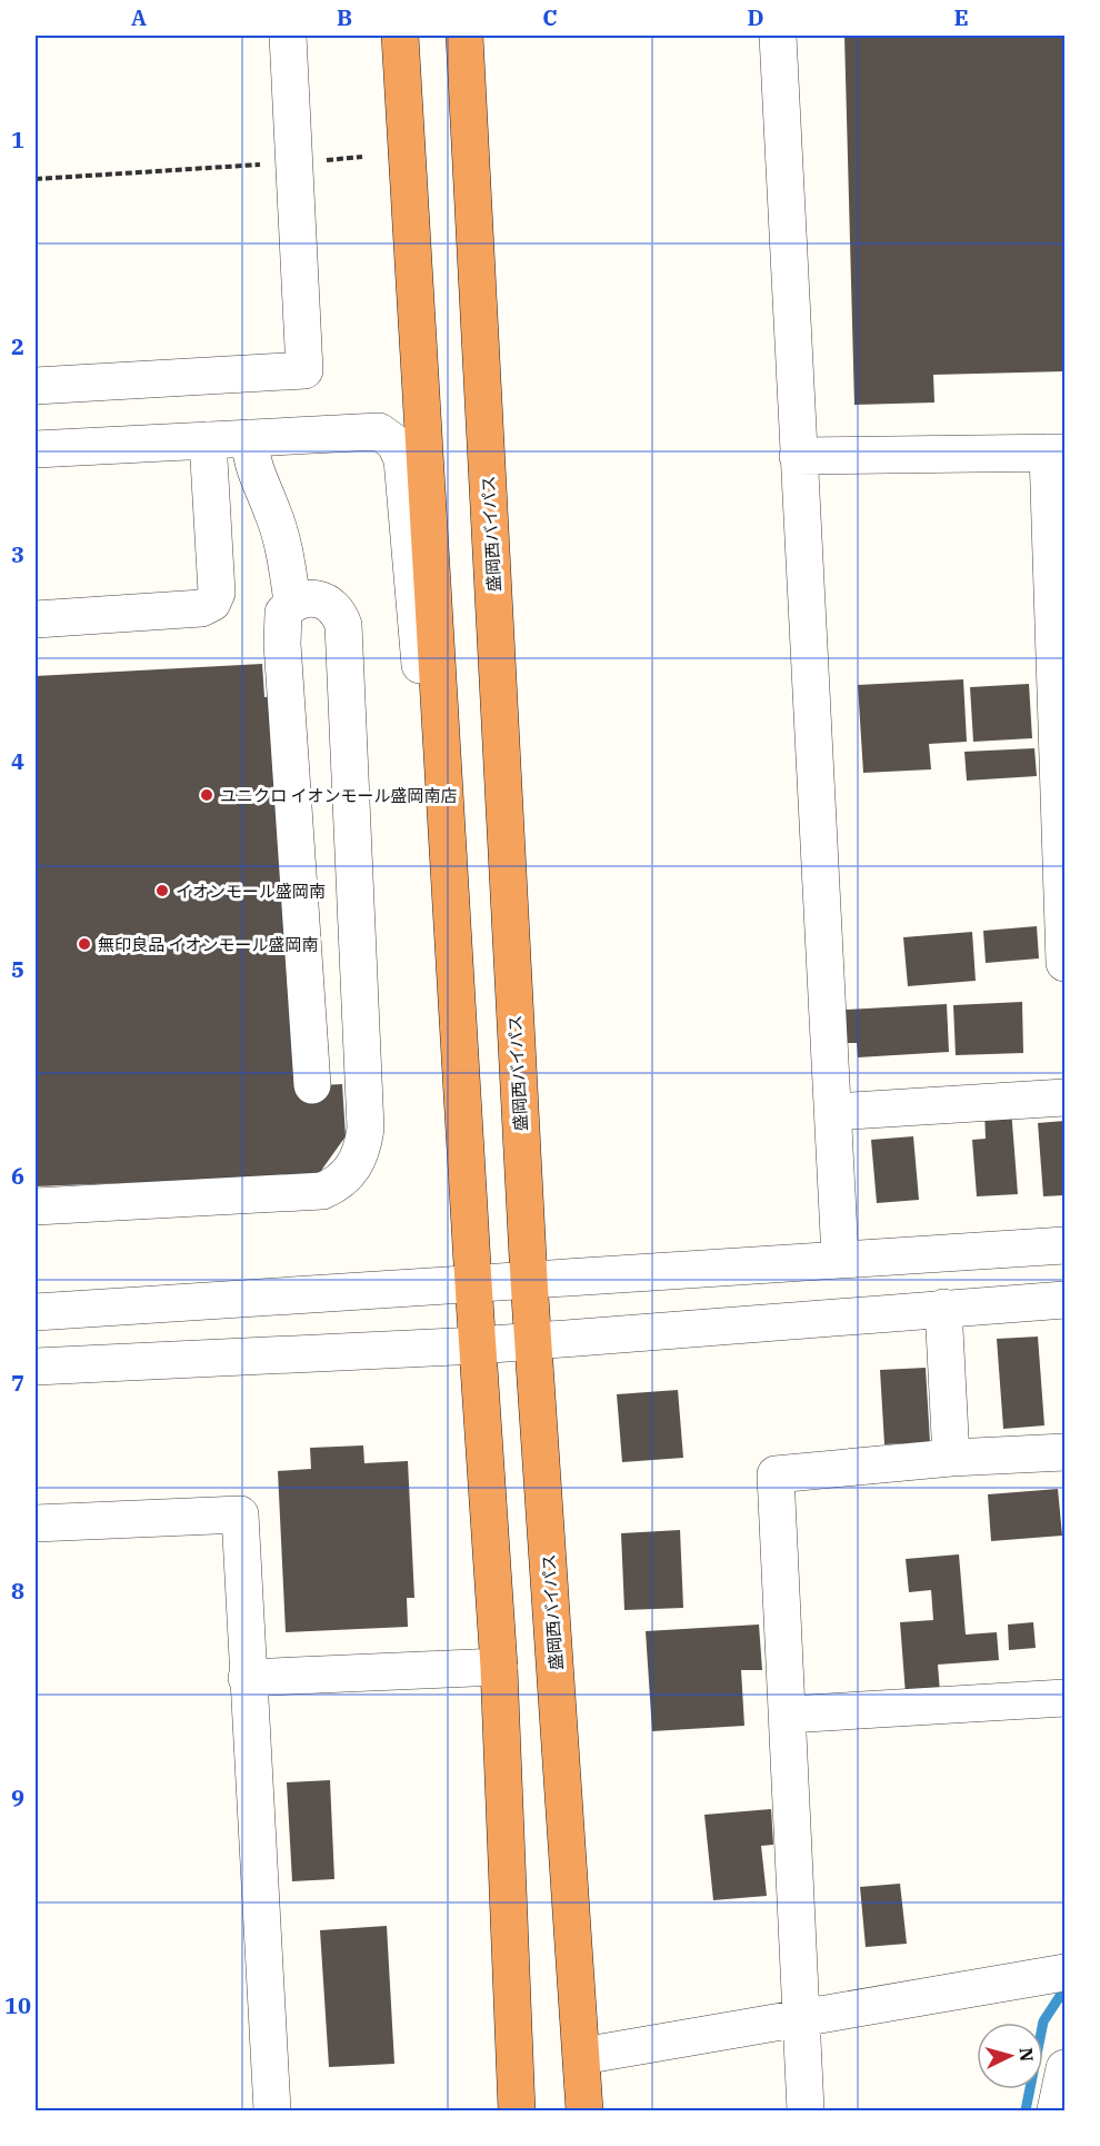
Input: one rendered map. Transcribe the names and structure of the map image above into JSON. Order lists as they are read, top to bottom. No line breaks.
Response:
{"streets":{"highway":["盛岡西バイパス"]},"places":["ユニクロ イオンモール盛岡南店","イオンモール盛岡南","無印良品 イオンモール盛岡南"],"north":"right","grid":{"columns":["A","B","C","D","E"],"rows":["1","2","3","4","5","6","7","8","9","10"]}}
